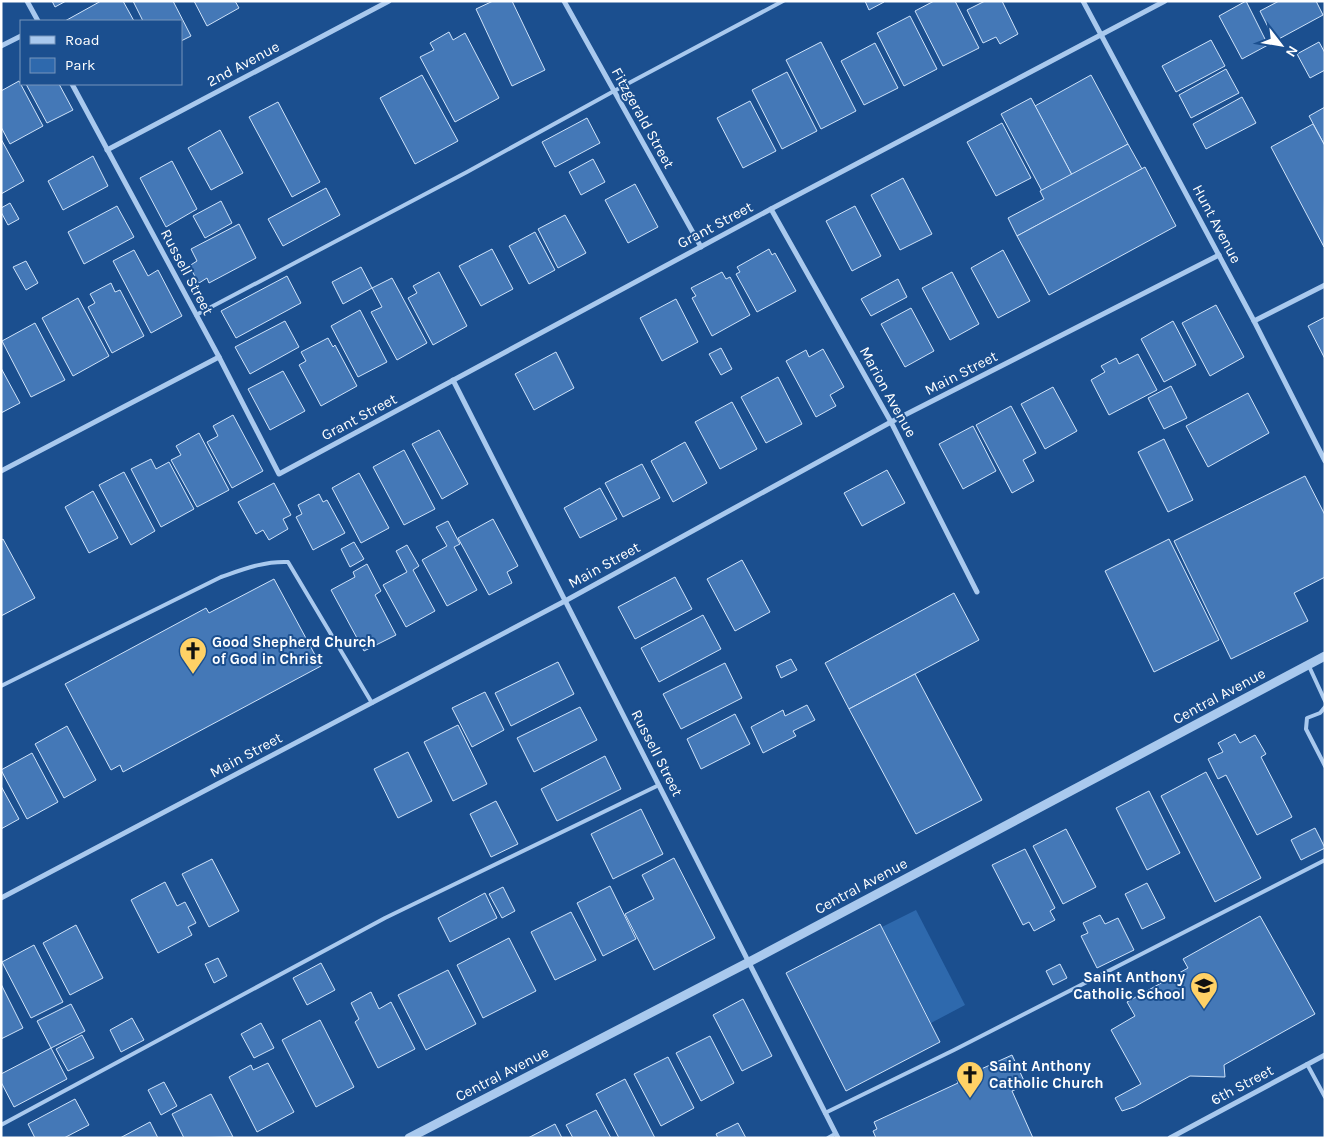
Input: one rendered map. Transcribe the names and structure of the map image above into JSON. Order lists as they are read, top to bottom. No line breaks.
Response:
{"streets":{"street":["2nd Avenue","Fitzgerald Street","Hunt Avenue","Grant Street","Russell Street","Main Street","Marion Avenue","Central Avenue","6th Street"]},"crossings":[["2nd Avenue","Russell Street"],["Fitzgerald Street","Grant Street"],["Hunt Avenue","Grant Street"],["Hunt Avenue","Main Street"],["Grant Street","Russell Street"],["Grant Street","Marion Avenue"],["Russell Street","Main Street"],["Russell Street","Central Avenue"],["Main Street","Marion Avenue"]],"places":{"church":["Good Shepherd Church of God in Christ","Saint Anthony Catholic Church"],"school or university":["Saint Anthony Catholic School"]},"legend":["Road","Park"],"north":"bottom right"}
